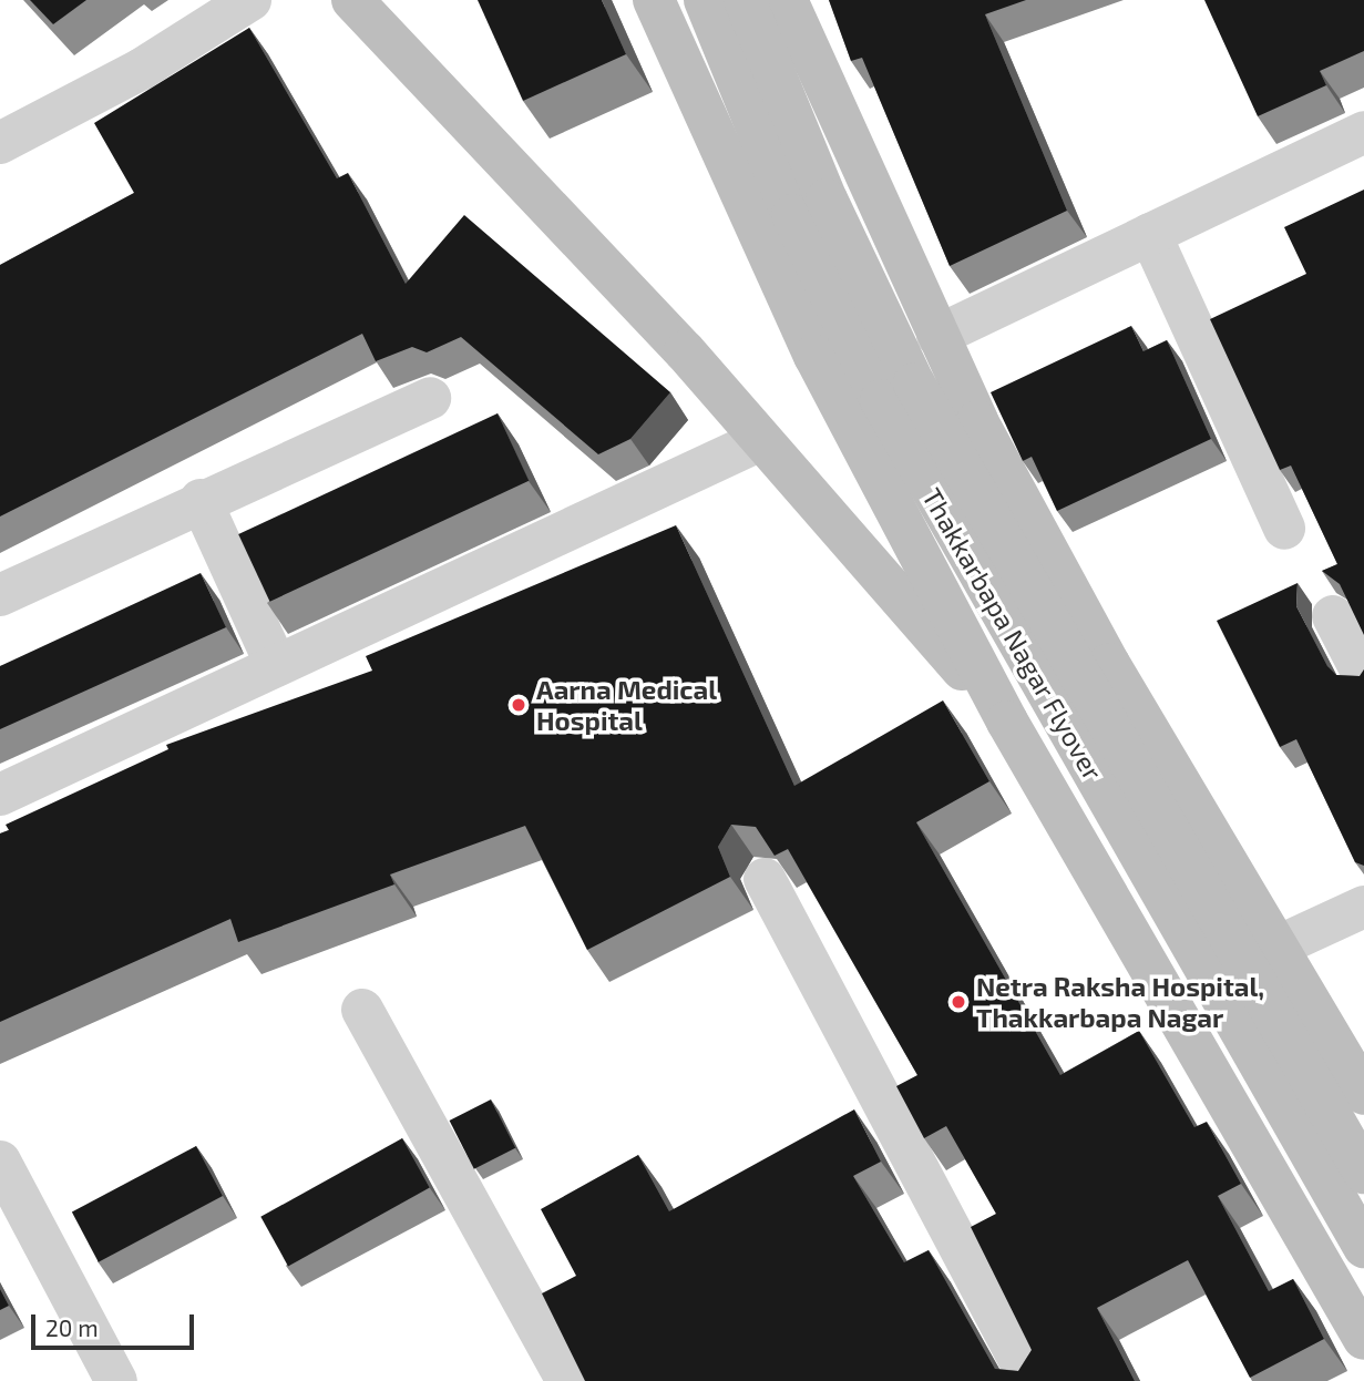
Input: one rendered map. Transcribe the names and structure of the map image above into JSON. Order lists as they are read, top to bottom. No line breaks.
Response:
{"streets":{"street":["Thakkarbapa Nagar Flyover"]},"places":["Aarna Medical Hospital","Netra Raksha Hospital, Thakkarbapa Nagar"],"scale_bar":"20 m"}
